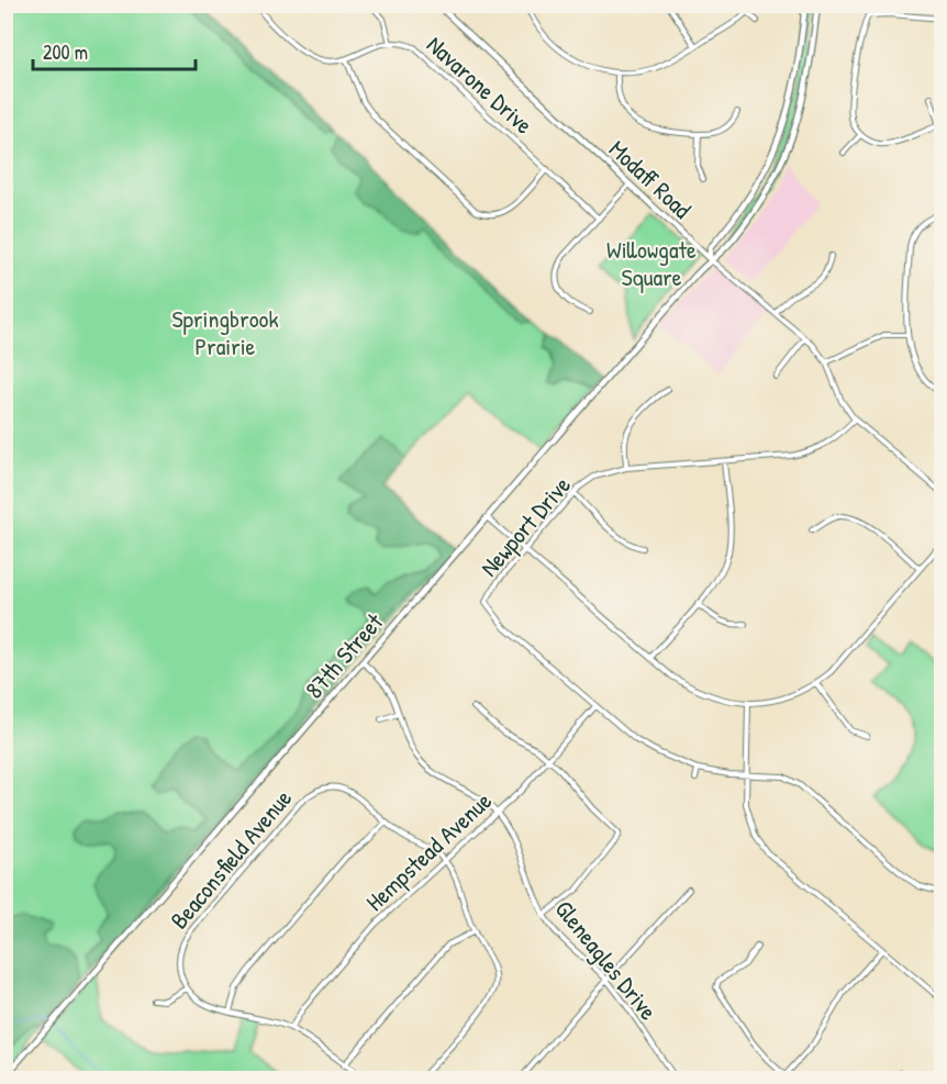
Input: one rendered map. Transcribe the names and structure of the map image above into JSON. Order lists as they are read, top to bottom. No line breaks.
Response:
{"streets":{"street":["Navarone Drive","Modaff Road","Newport Drive","87th Street","Hempstead Avenue","Beaconsfield Avenue","Gleneagles Drive"]},"crossings":[["Modaff Road","Newport Drive"],["Modaff Road","87th Street"],["Newport Drive","Hempstead Avenue"],["87th Street","Gleneagles Drive"],["Hempstead Avenue","Beaconsfield Avenue"],["Hempstead Avenue","Gleneagles Drive"]],"parks":["Willowgate Square","Springbrook Prairie"],"scale_bar":"200 m"}
